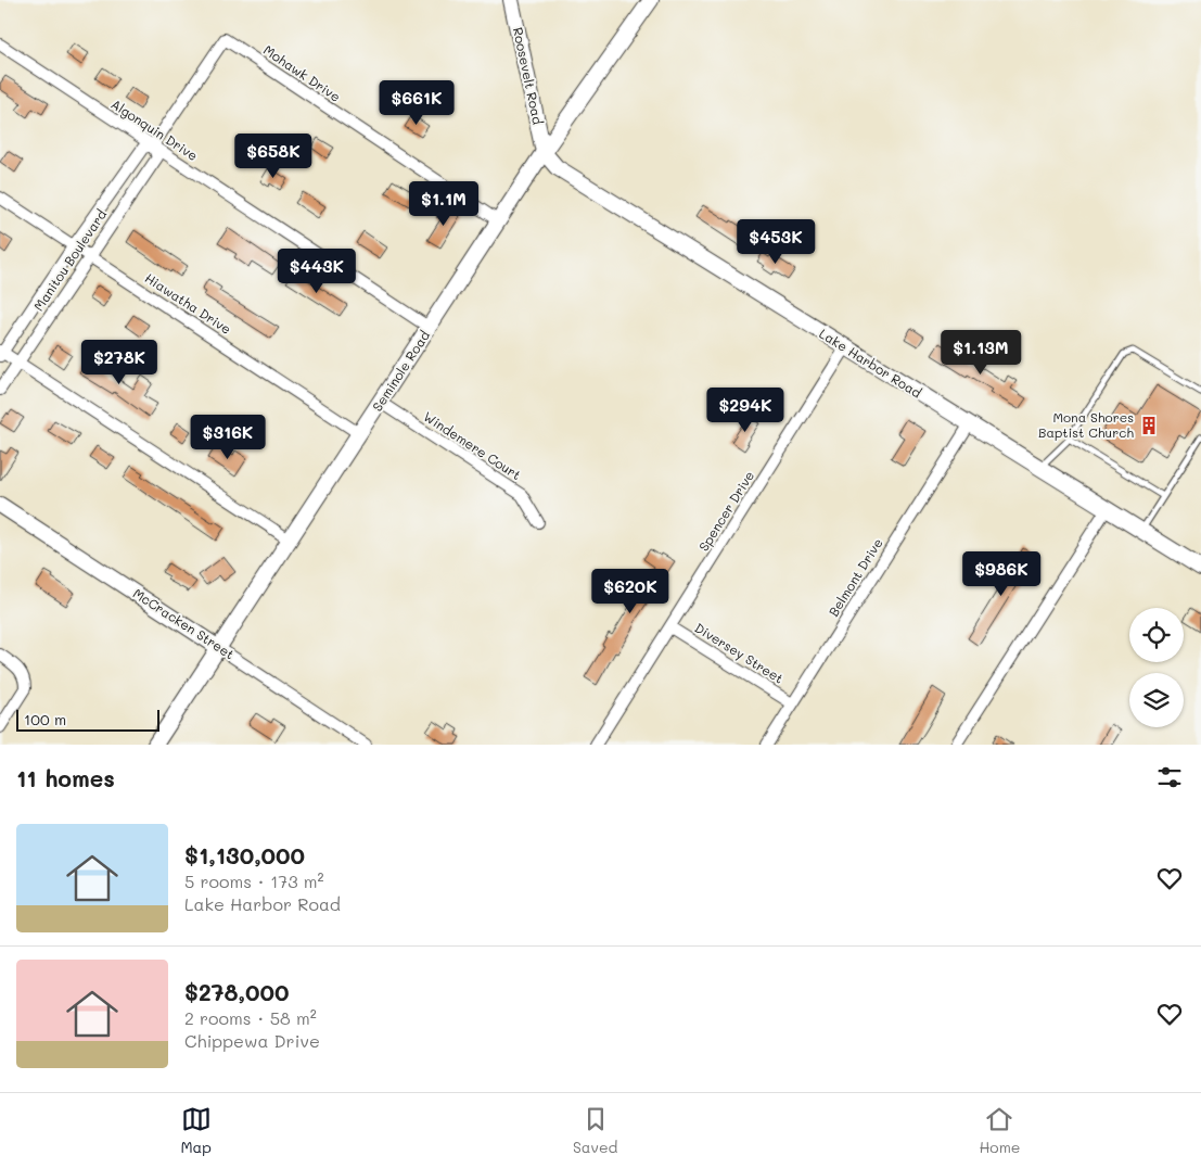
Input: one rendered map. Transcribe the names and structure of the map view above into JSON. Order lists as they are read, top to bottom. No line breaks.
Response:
{"streets":{"street":["Mohawk Drive","Roosevelt Road","Algonquin Drive","Manitou Boulevard","Hiawatha Drive","Lake Harbor Road","Seminole Road","Windemere Court","Spencer Drive","Belmont Drive","McCracken Street","Diversey Street"]},"crossings":[["Mohawk Drive","Manitou Boulevard"],["Mohawk Drive","Seminole Road"],["Roosevelt Road","Lake Harbor Road"],["Roosevelt Road","Seminole Road"],["Algonquin Drive","Manitou Boulevard"],["Algonquin Drive","Seminole Road"],["Manitou Boulevard","Hiawatha Drive"],["Hiawatha Drive","Seminole Road"],["Lake Harbor Road","Seminole Road"],["Lake Harbor Road","Spencer Drive"],["Lake Harbor Road","Belmont Drive"],["Seminole Road","Windemere Court"],["Seminole Road","McCracken Street"],["Spencer Drive","Diversey Street"],["Belmont Drive","Diversey Street"]],"places":{"building":["Mona Shores Baptist Church"]},"scale_bar":"100 m","page":{"price":["$661K","$658K","$1.1M","$453K","$443K","$1.13M","$278K","$294K","$316K","$986K","$620K"],"scale":"100 m","heading":"11 homes","list":[{"name":"$1,130,000","note":"5 rooms · 173 m² · Lake Harbor Road"},{"name":"$278,000","note":"2 rooms · 58 m² · Chippewa Drive"}],"tabs":["Map","Saved","Home"]}}
